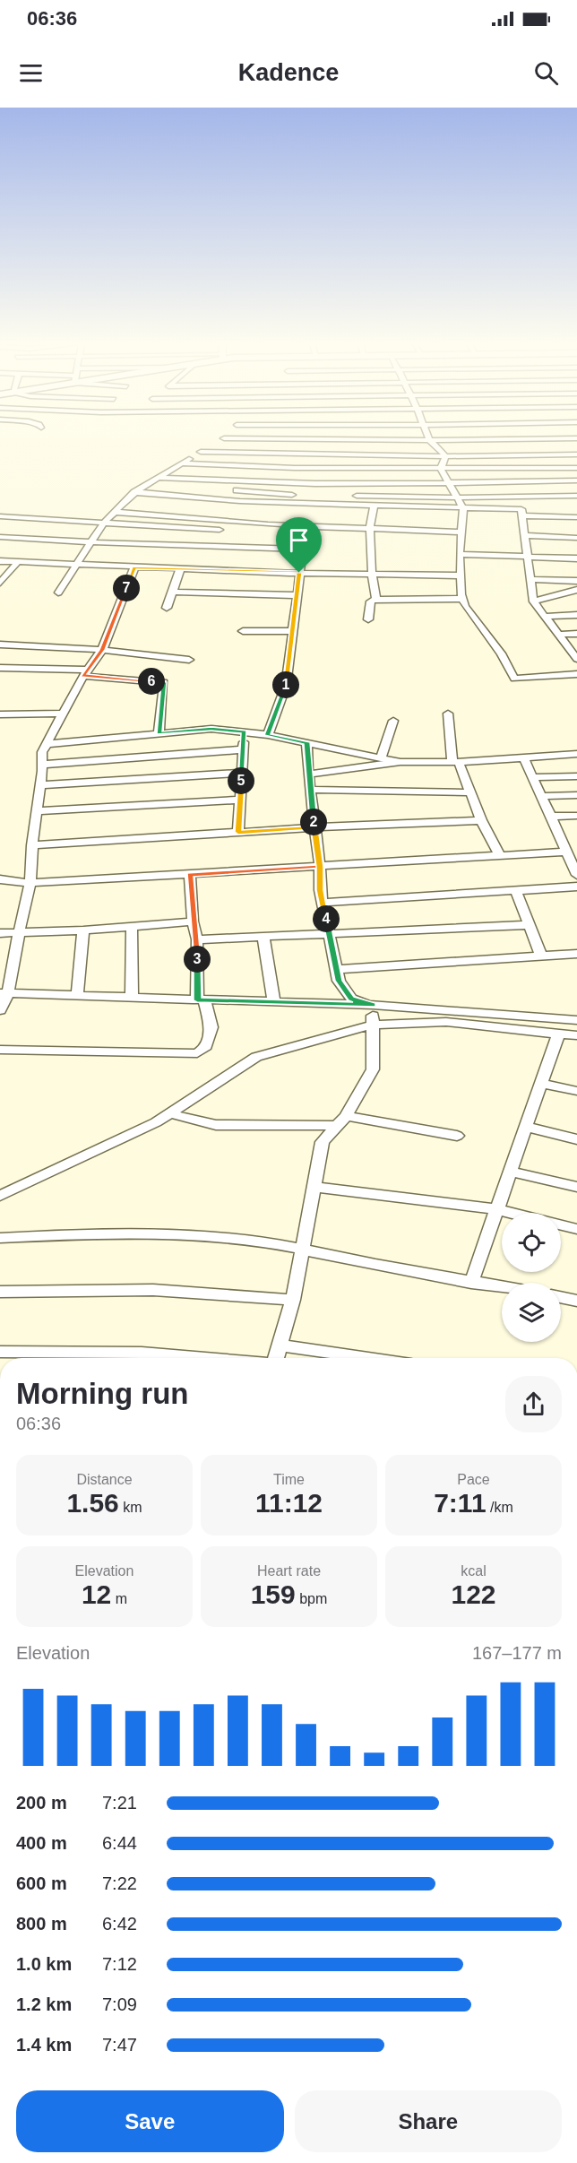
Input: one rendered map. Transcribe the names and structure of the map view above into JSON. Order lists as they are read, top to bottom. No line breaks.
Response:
{"page":{"status":"06:36","header":"Kadence","pins":["7","6","1","5","2","4","3"],"heading":["Morning run","06:36"],"stats":[["Distance","1.56 km"],["Time","11:12"],["Pace","7:11 /km"],["Elevation","12 m"],["Heart rate","159 bpm"],["kcal","122"]],"chart":["Elevation","167–177 m"],"list":[{"name":"200 m","note":"7:21"},{"name":"400 m","note":"6:44"},{"name":"600 m","note":"7:22"},{"name":"800 m","note":"6:42"},{"name":"1.0 km","note":"7:12"},{"name":"1.2 km","note":"7:09"},{"name":"1.4 km","note":"7:47"}],"buttons":["Save","Share"]}}
